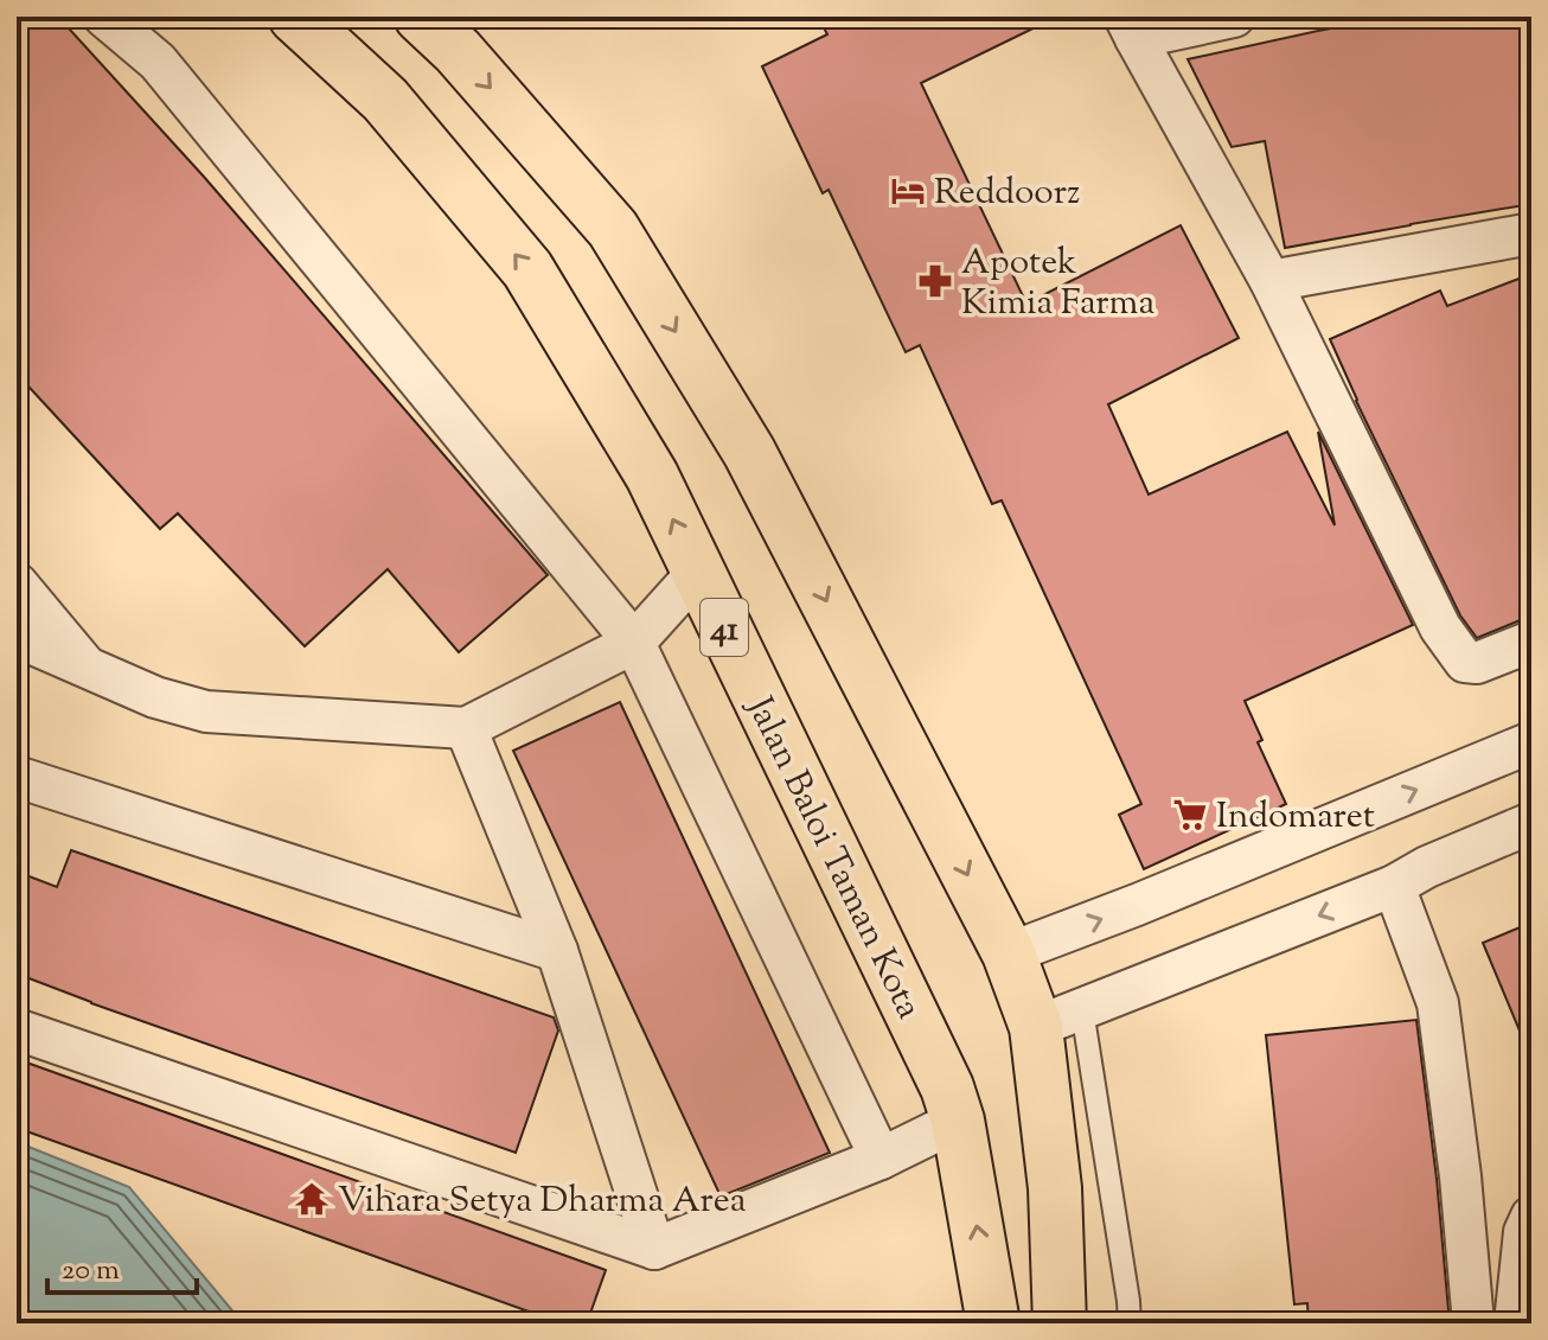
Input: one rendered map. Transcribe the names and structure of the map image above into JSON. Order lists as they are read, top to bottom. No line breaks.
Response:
{"streets":{"highway":["41","Jalan Baloi Taman Kota"]},"places":{"hotel":["Reddoorz"],"pharmacy":["Apotek Kimia Farma"],"supermarket":["Indomaret"],"temple":["Vihara Setya Dharma Area"]},"scale_bar":"20 m"}
